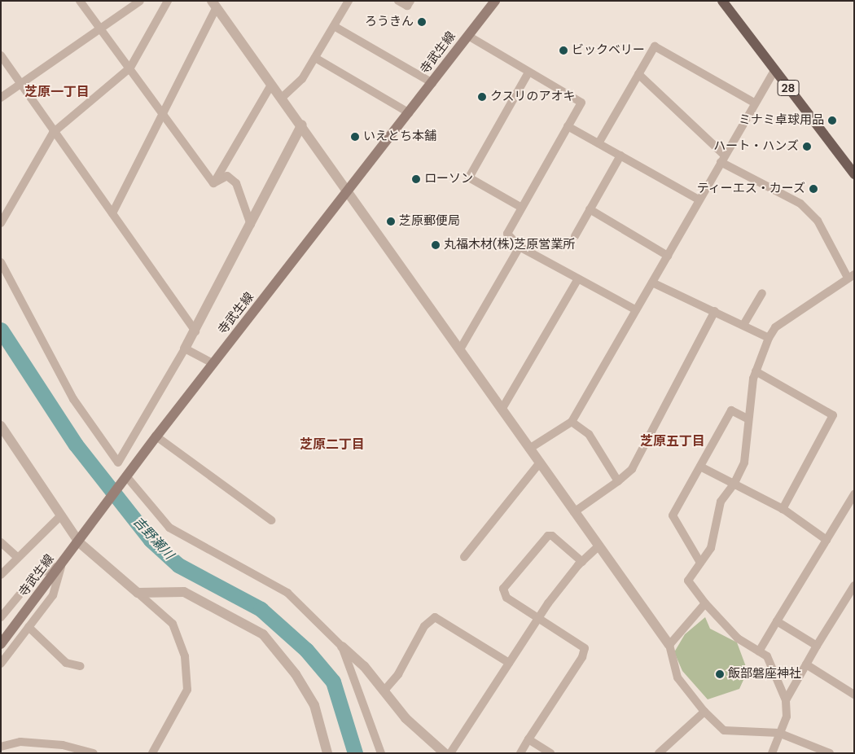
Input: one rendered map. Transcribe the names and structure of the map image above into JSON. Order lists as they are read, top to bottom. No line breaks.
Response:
{"streets":{"main road":["寺武生線","28"]},"districts":["芝原一丁目","芝原五丁目","芝原二丁目"],"water":["吉野瀬川"],"places":["ろうきん","ビックベリー","クスリのアオキ","ミナミ卓球用品","いえとち本舗","ハート・ハンズ","ローソン","ティーエス・カーズ","芝原郵便局","丸福木材(株)芝原営業所","飯部磐座神社"]}
